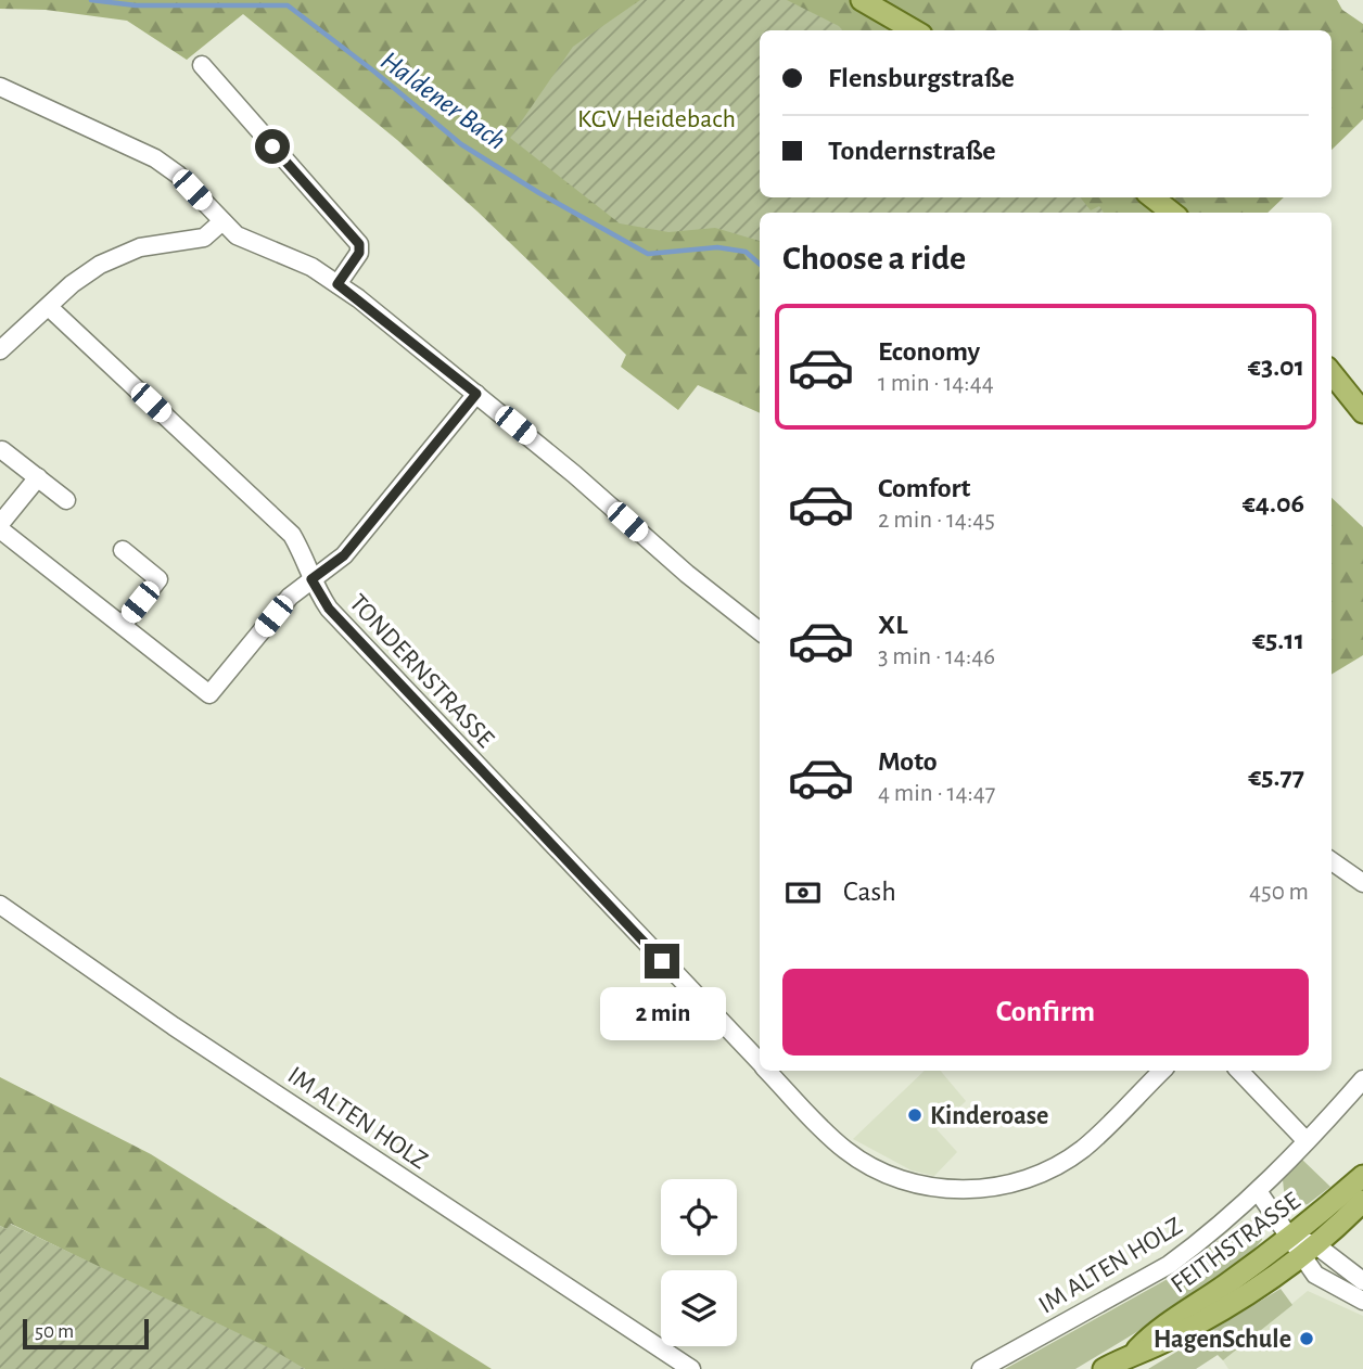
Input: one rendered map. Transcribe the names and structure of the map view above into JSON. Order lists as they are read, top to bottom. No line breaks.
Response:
{"streets":{"main road":["FEITHSTRASSE"],"street":["TONDERNSTRASSE","IM ALTEN HOLZ"]},"water":["Haldener Bach"],"parks":["KGV Heidebach"],"places":["Kinderoase","HagenSchule"],"scale_bar":"50 m","page":{"banner":["Flensburgstraße","Tondernstraße"],"heading":"Choose a ride","list":[{"name":"Economy","note":"1 min · 14:44","value":"€3.01"},{"name":"Comfort","note":"2 min · 14:45","value":"€4.06"},{"name":"XL","note":"3 min · 14:46","value":"€5.11"},{"name":"Moto","note":"4 min · 14:47","value":"€5.77"}],"pay":["Cash","450 m"],"buttons":"Confirm","bubble":"2 min","scale":"50 m"}}
